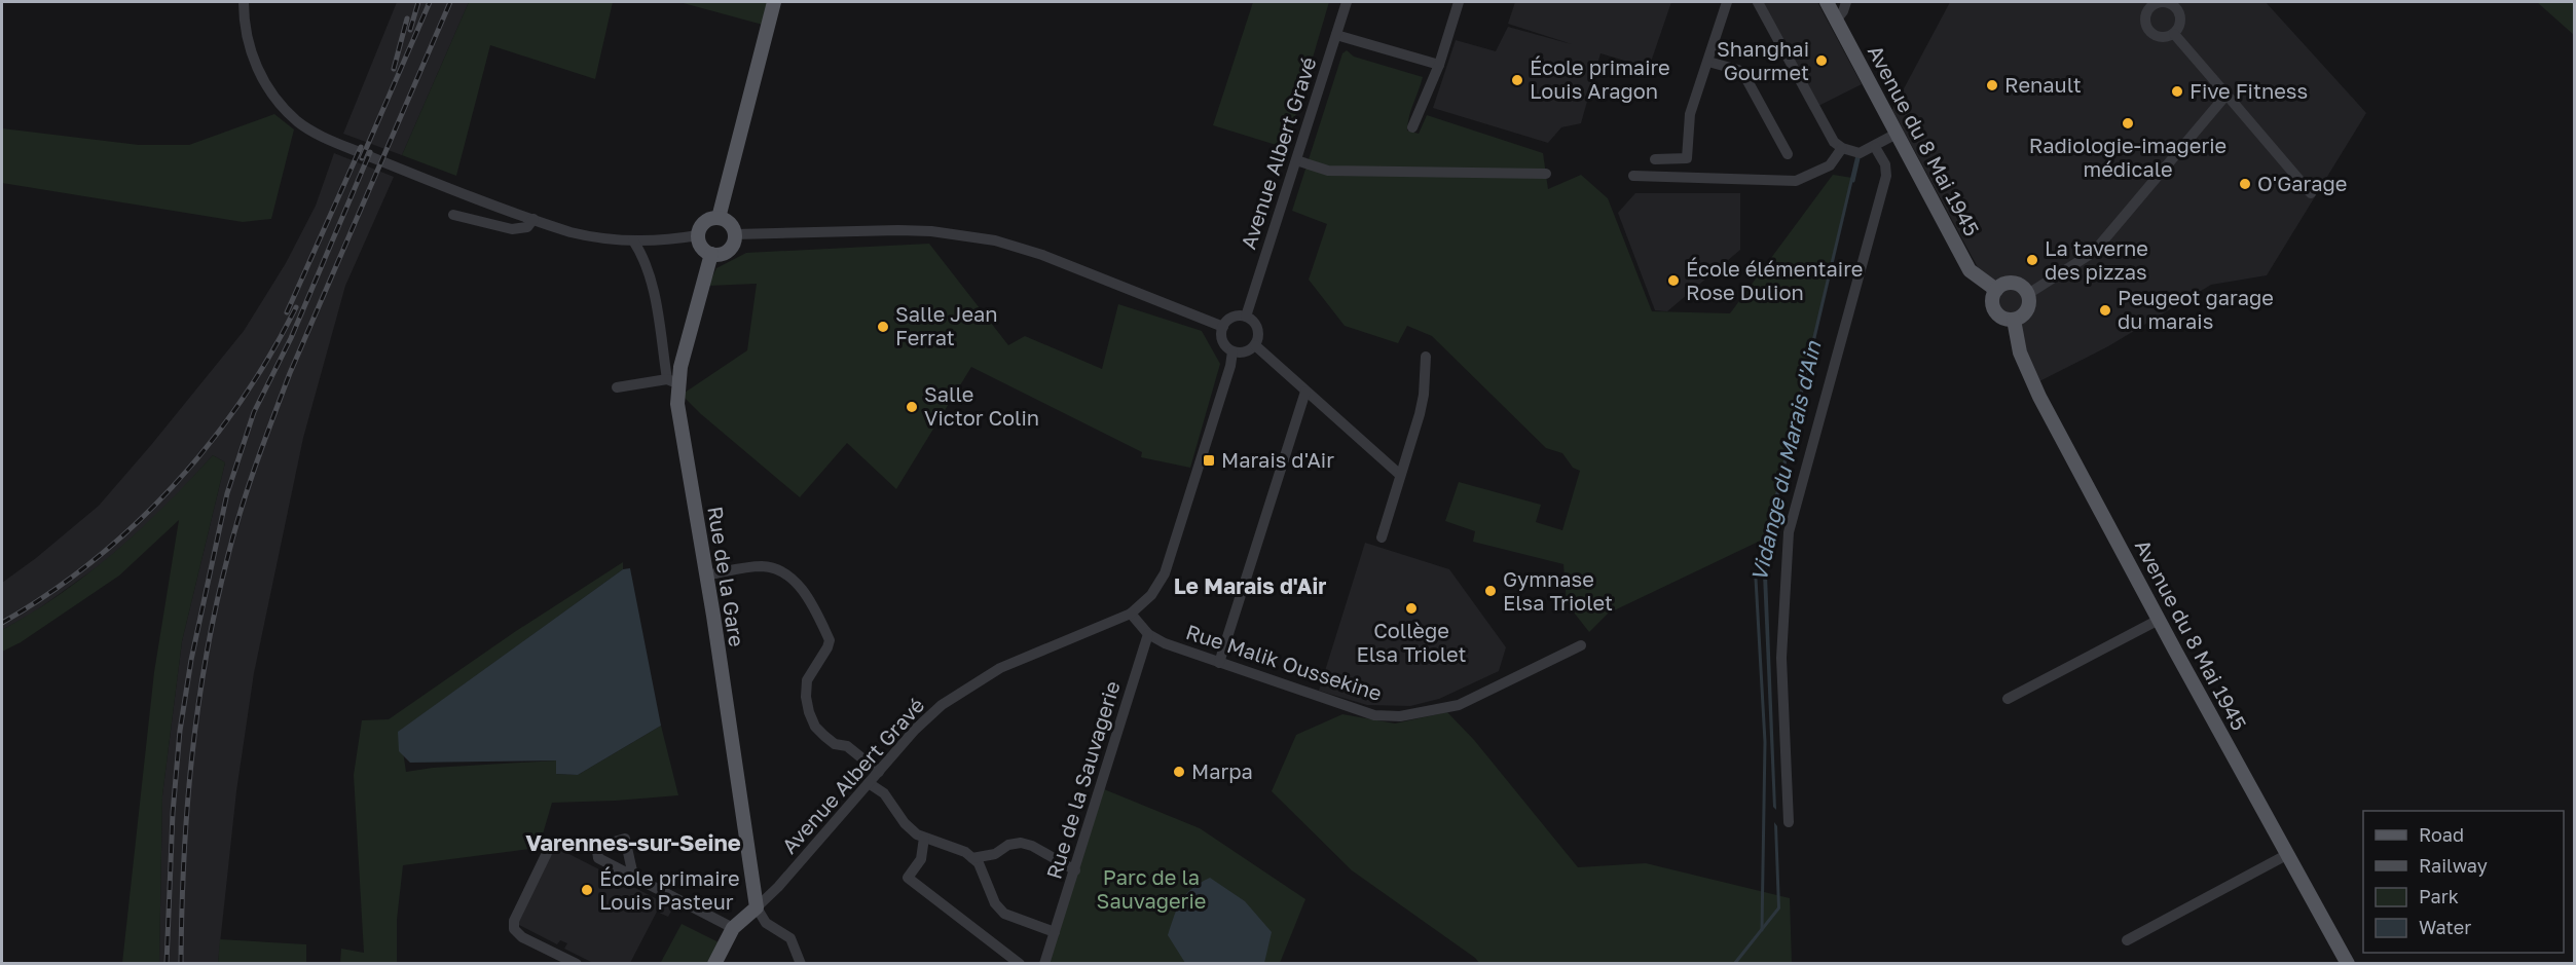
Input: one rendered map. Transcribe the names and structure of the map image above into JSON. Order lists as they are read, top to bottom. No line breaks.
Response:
{"streets":{"main road":["Avenue du 8 Mai 1945","Rue de la Gare"],"street":["Avenue Albert Gravé","Rue Malik Oussekine","Rue de la Sauvagerie"]},"crossings":[["Avenue Albert Gravé","Rue de la Gare"],["Rue Malik Oussekine","Rue de la Sauvagerie"]],"districts":["Le Marais d'Air","Varennes-sur-Seine"],"water":["Vidange du Marais d'Ain"],"parks":["Parc de la Sauvagerie"],"places":{"other":["Shanghai Gourmet","École primaire Louis Aragon","Renault","Five Fitness","Radiologie-imagerie médicale","O'Garage","La taverne des pizzas","École élémentaire Rose Dulion","Peugeot garage du marais","Salle Jean Ferrat","Salle Victor Colin","Gymnase Elsa Triolet","Collège Elsa Triolet","Marpa","École primaire Louis Pasteur"],"transit":["Marais d'Air"]},"legend":["Road","Railway","Park","Water"]}
